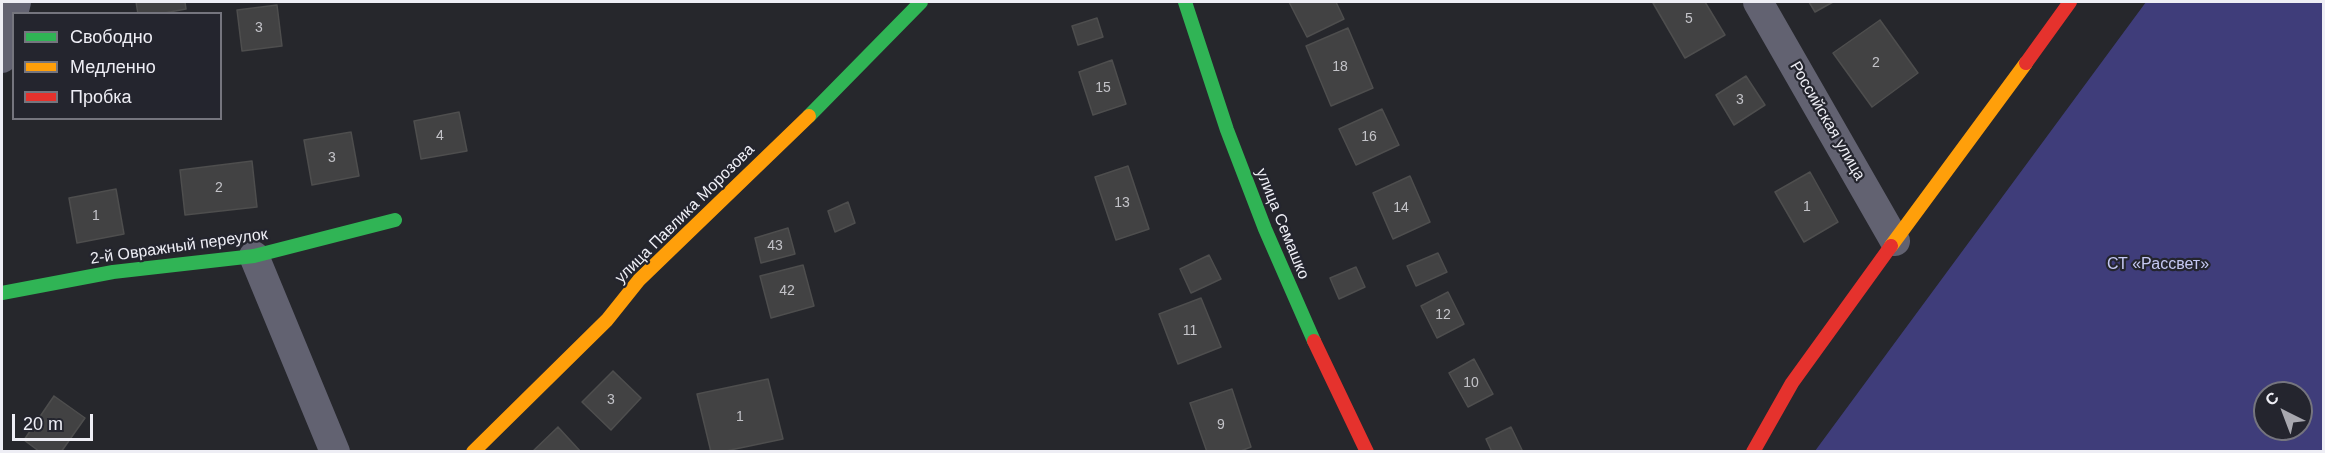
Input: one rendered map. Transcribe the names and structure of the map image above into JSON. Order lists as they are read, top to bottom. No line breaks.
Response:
{"streets":{"street":["Российская улица","улица Павлика Морозова","улица Семашко","2-й Овражный переулок"]},"parks":["СТ «Рассвет»"],"house_numbers":["5","3","2","18","15","3","4","16","3","2","13","1","14","1","43","42","12","11","10","3","1","9"],"legend":["Свободно","Медленно","Пробка"],"scale_bar":"20 m","north":"top left"}
